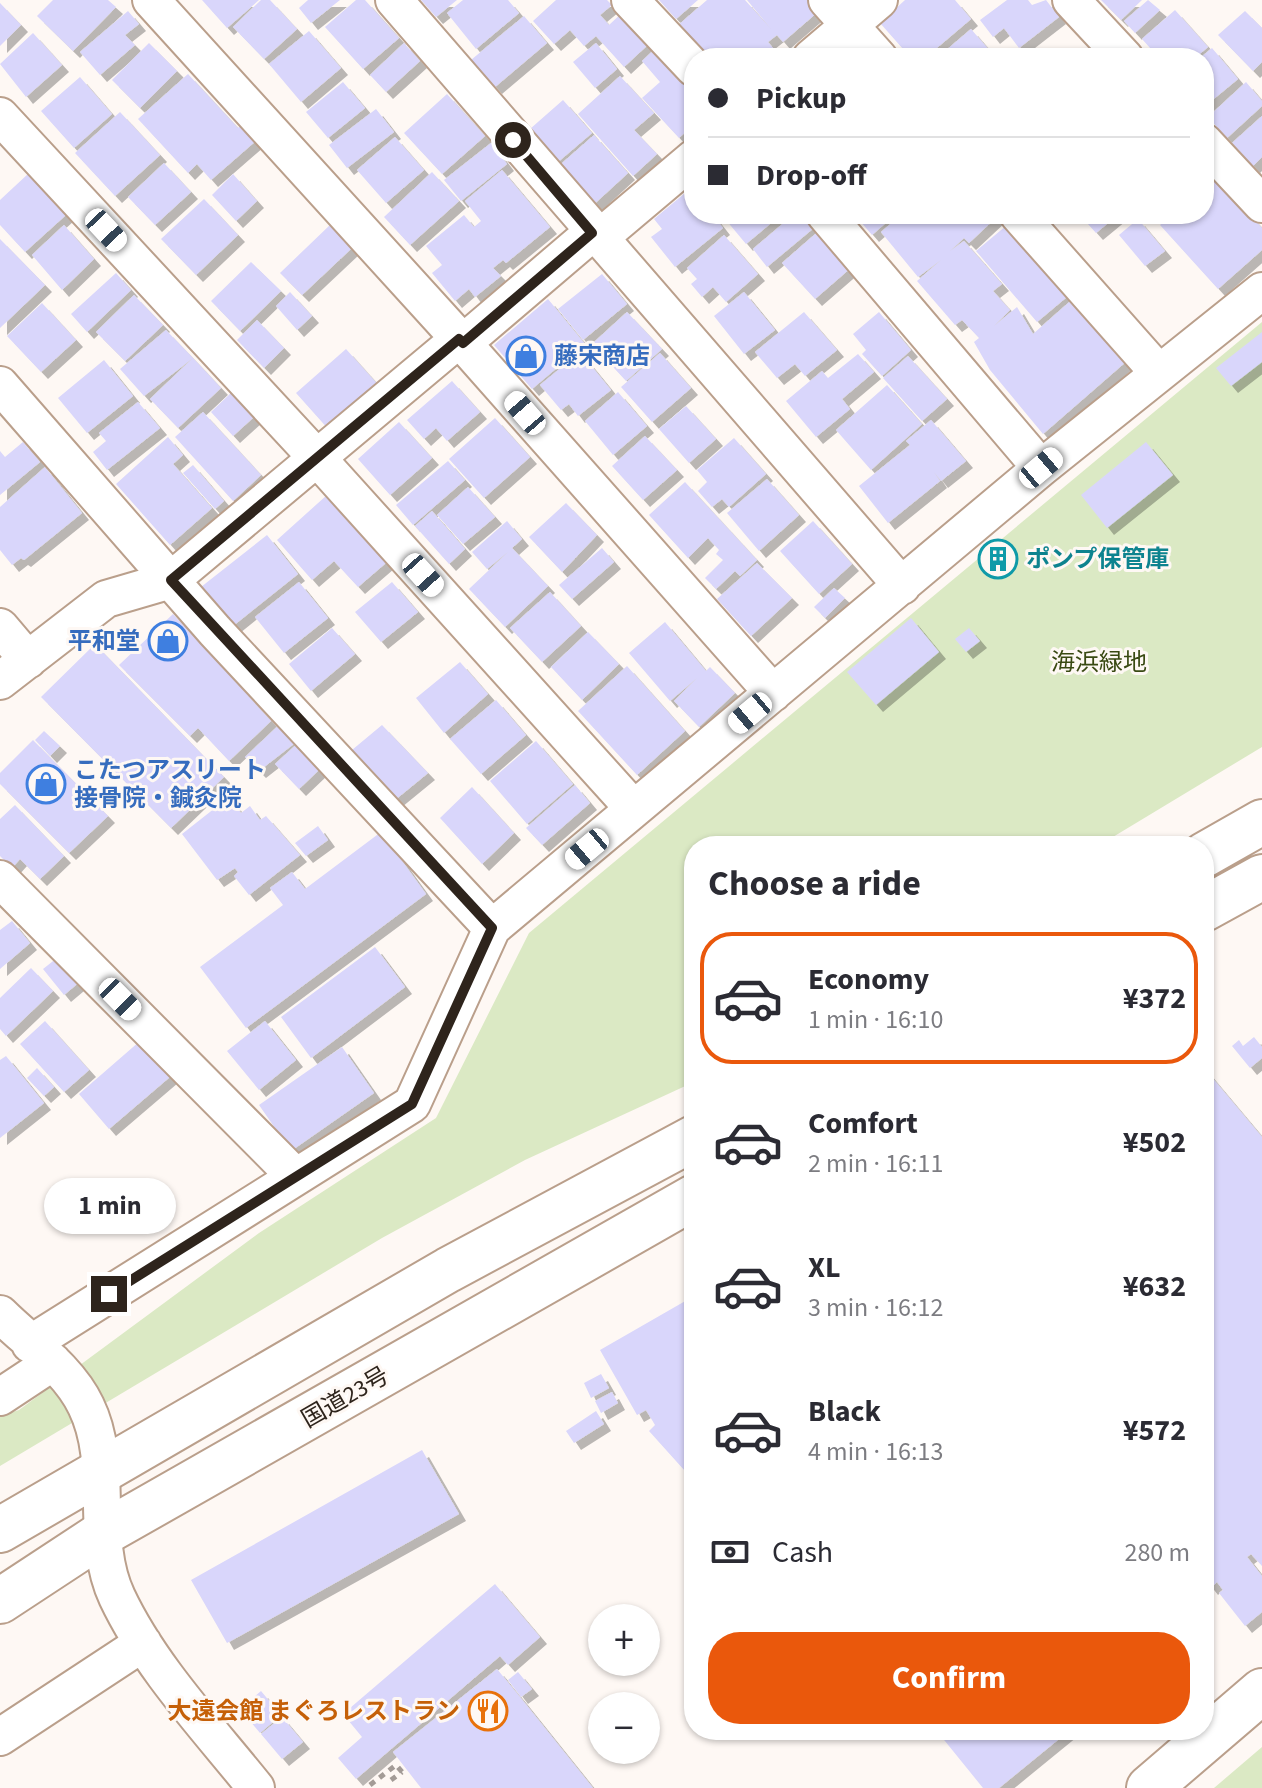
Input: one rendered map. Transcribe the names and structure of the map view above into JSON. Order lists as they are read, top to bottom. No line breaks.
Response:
{"streets":{"main road":["国道23号"]},"parks":["海浜緑地"],"places":{"shop":["藤宋商店","平和堂","こたつアスリート 接骨院・鍼灸院"],"building":["ポンプ保管庫"],"restaurant":["大遠会館 まぐろレストラン"]},"page":{"banner":["Pickup","Drop-off"],"heading":"Choose a ride","list":[{"name":"Economy","note":"1 min · 16:10","value":"¥372"},{"name":"Comfort","note":"2 min · 16:11","value":"¥502"},{"name":"XL","note":"3 min · 16:12","value":"¥632"},{"name":"Black","note":"4 min · 16:13","value":"¥572"}],"bubble":"1 min","pay":["Cash","280 m"],"map_buttons":["+","−"],"buttons":"Confirm"}}
